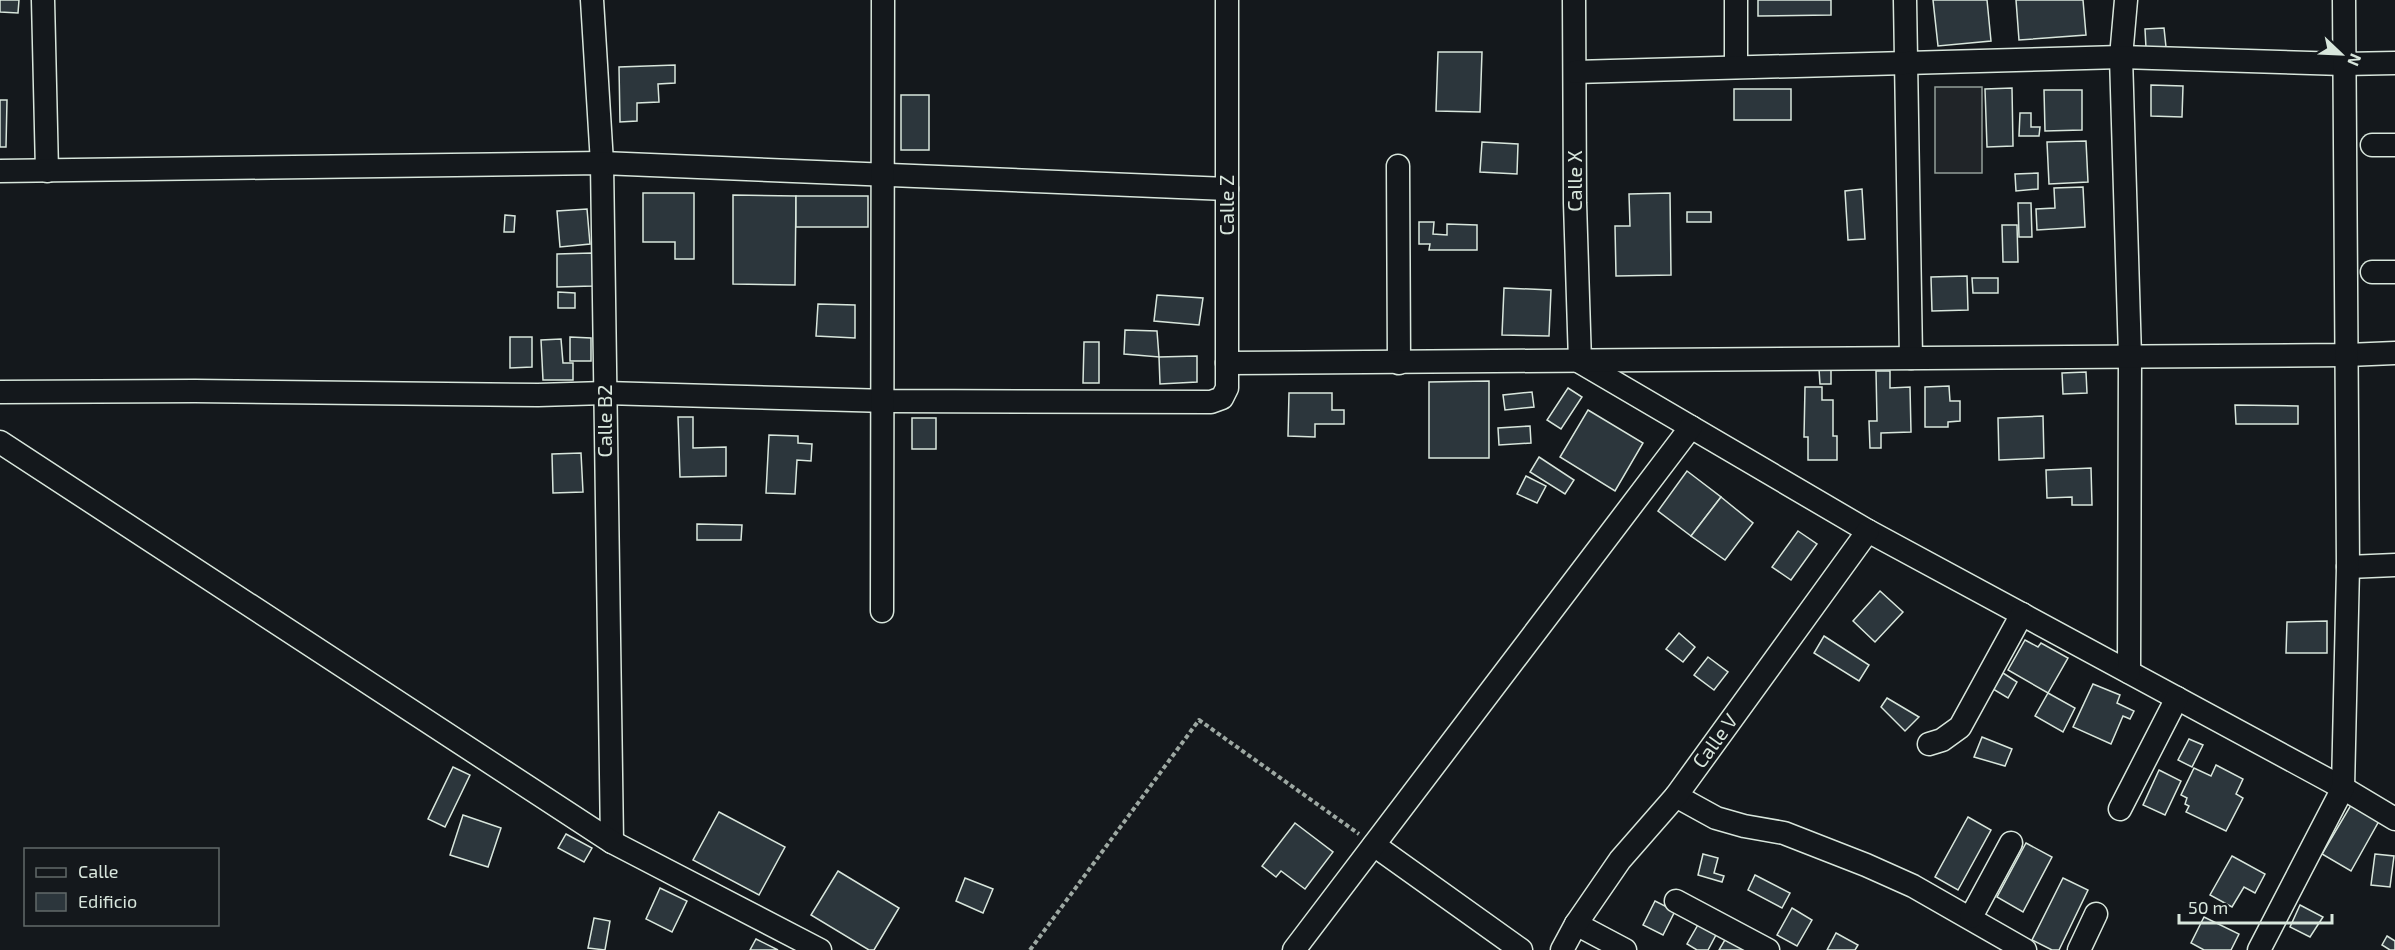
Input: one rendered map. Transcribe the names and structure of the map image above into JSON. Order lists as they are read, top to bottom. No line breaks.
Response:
{"streets":{"street":["Calle X","Calle Z","Calle B2","Calle V"]},"legend":["Calle","Edificio"],"scale_bar":"50 m","north":"bottom right"}
